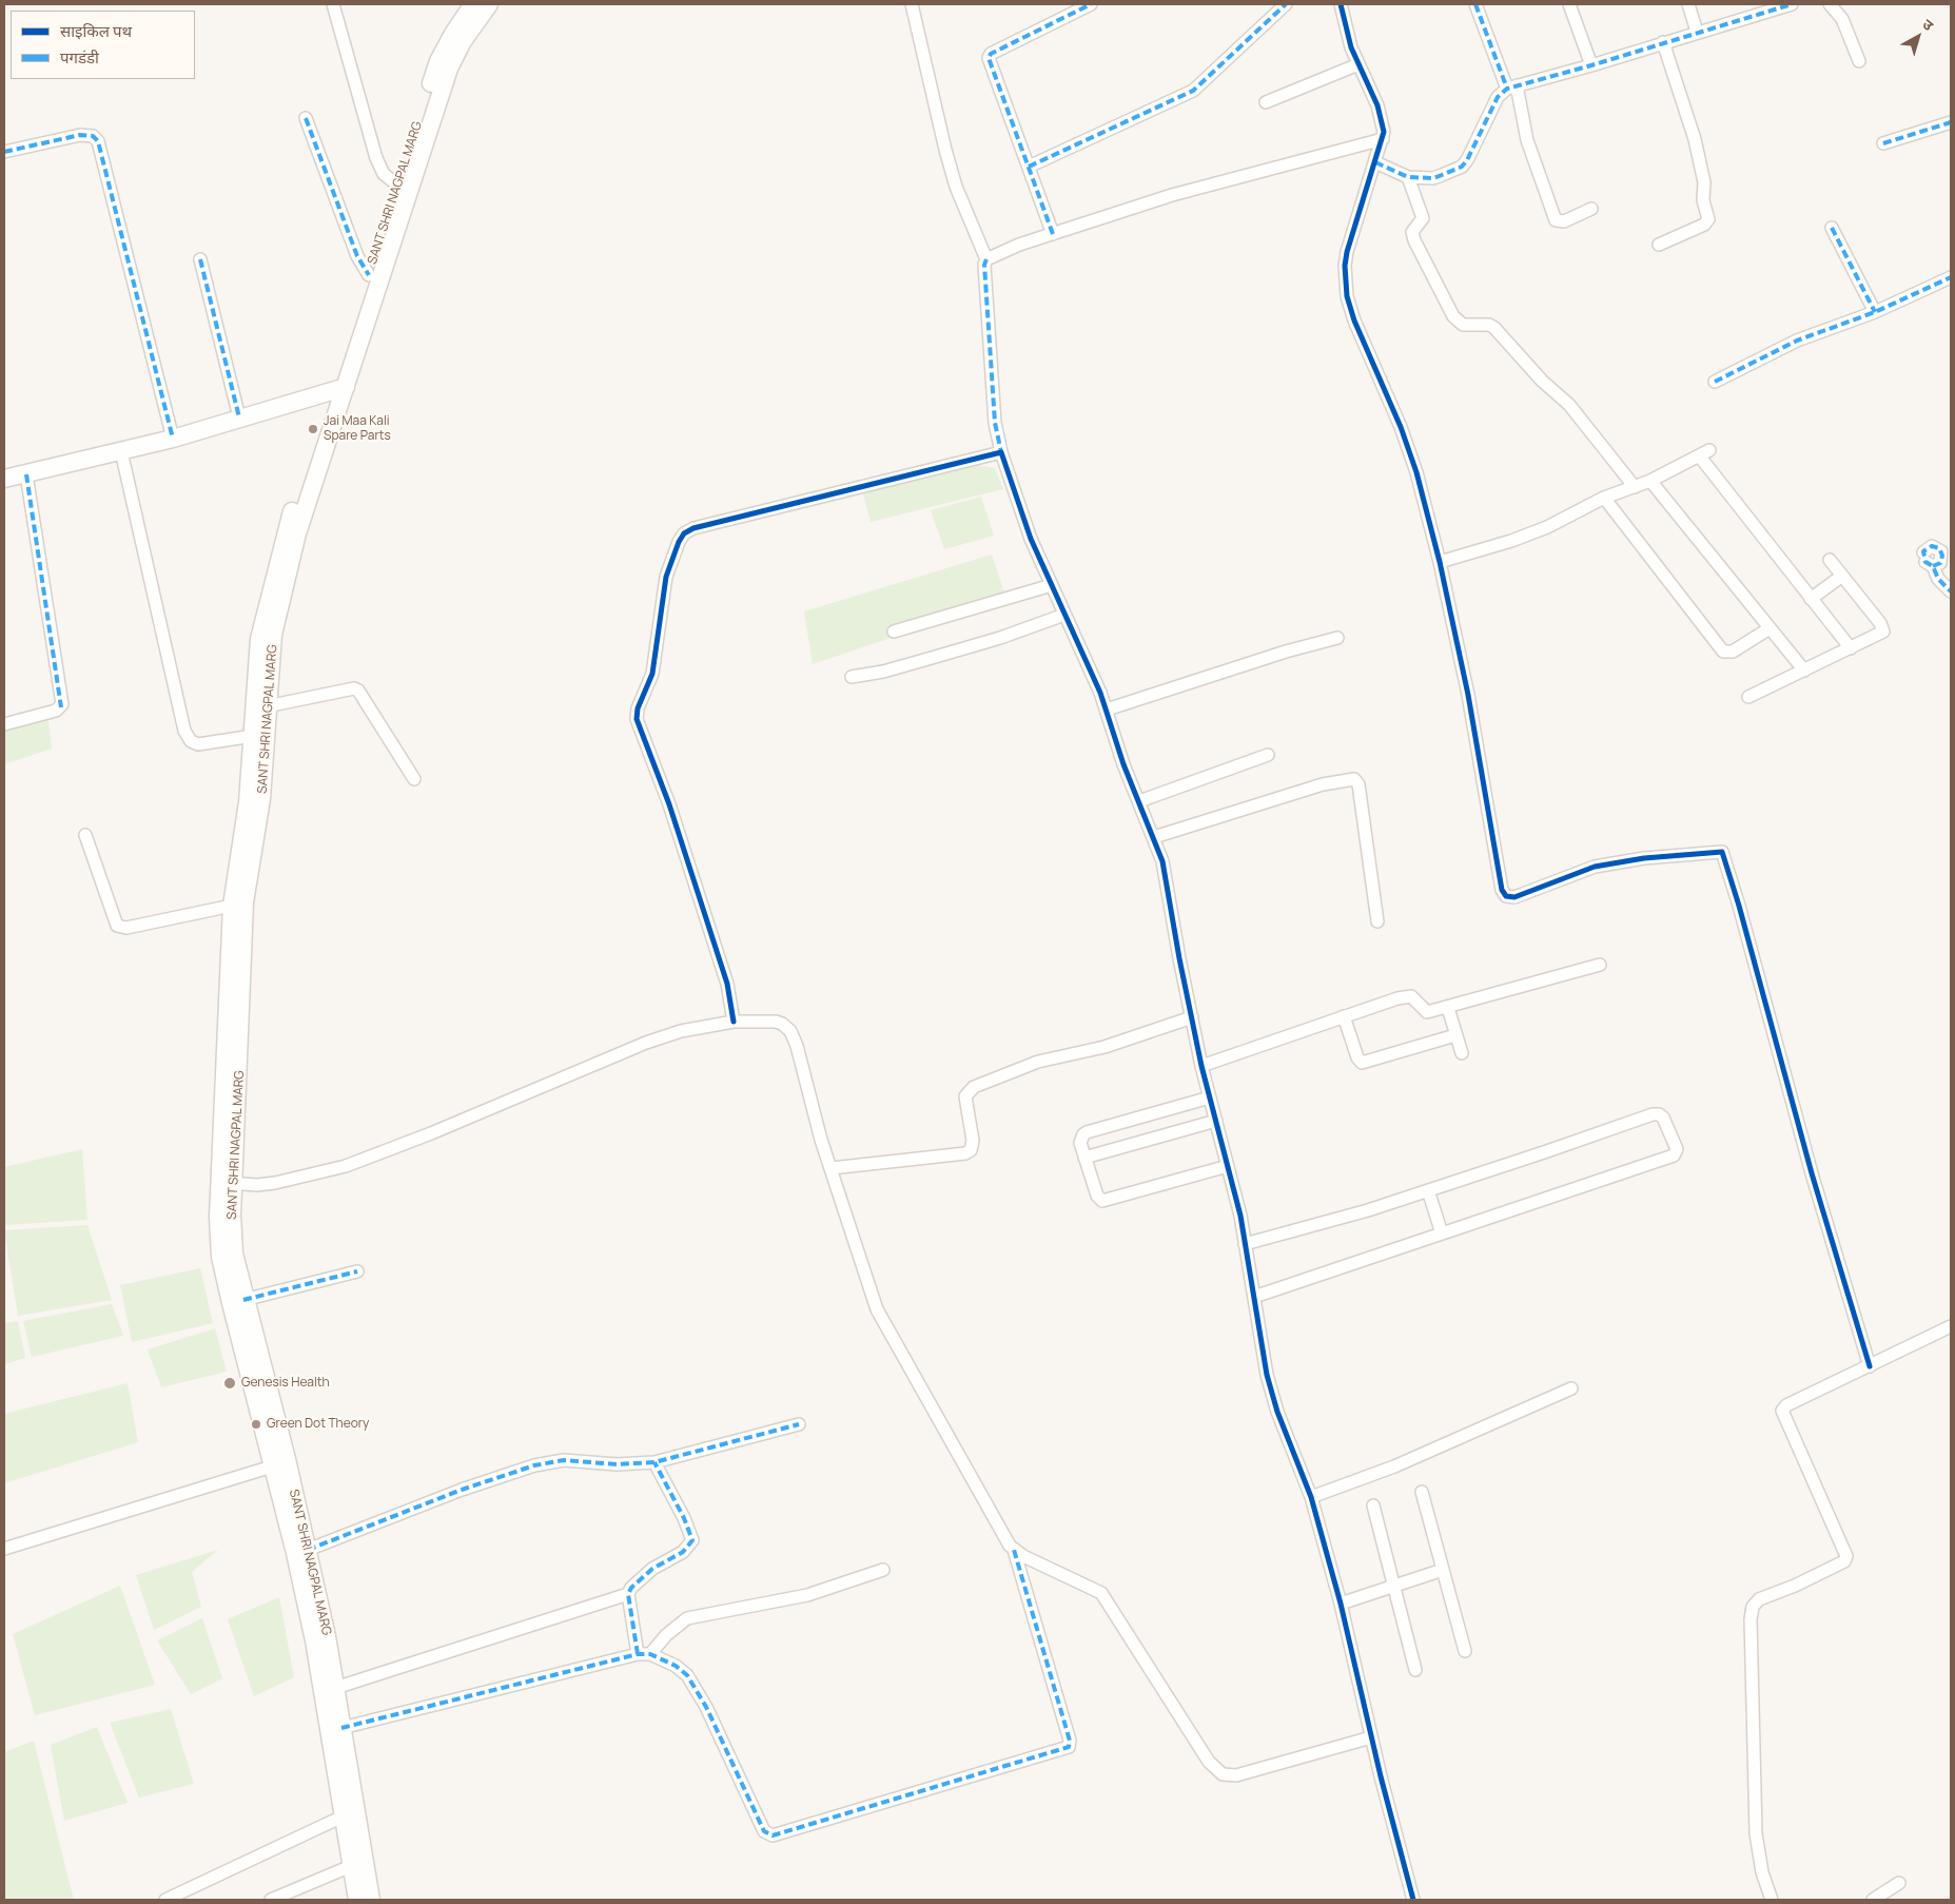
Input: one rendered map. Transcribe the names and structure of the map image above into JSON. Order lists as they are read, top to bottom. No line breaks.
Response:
{"streets":{"street":["SANT SHRI NAGPAL MARG"]},"places":["Jai Maa Kali Spare Parts","Genesis Health","Green Dot Theory"],"legend":["साइकिल पथ","पगडंडी"],"north":"top right"}
